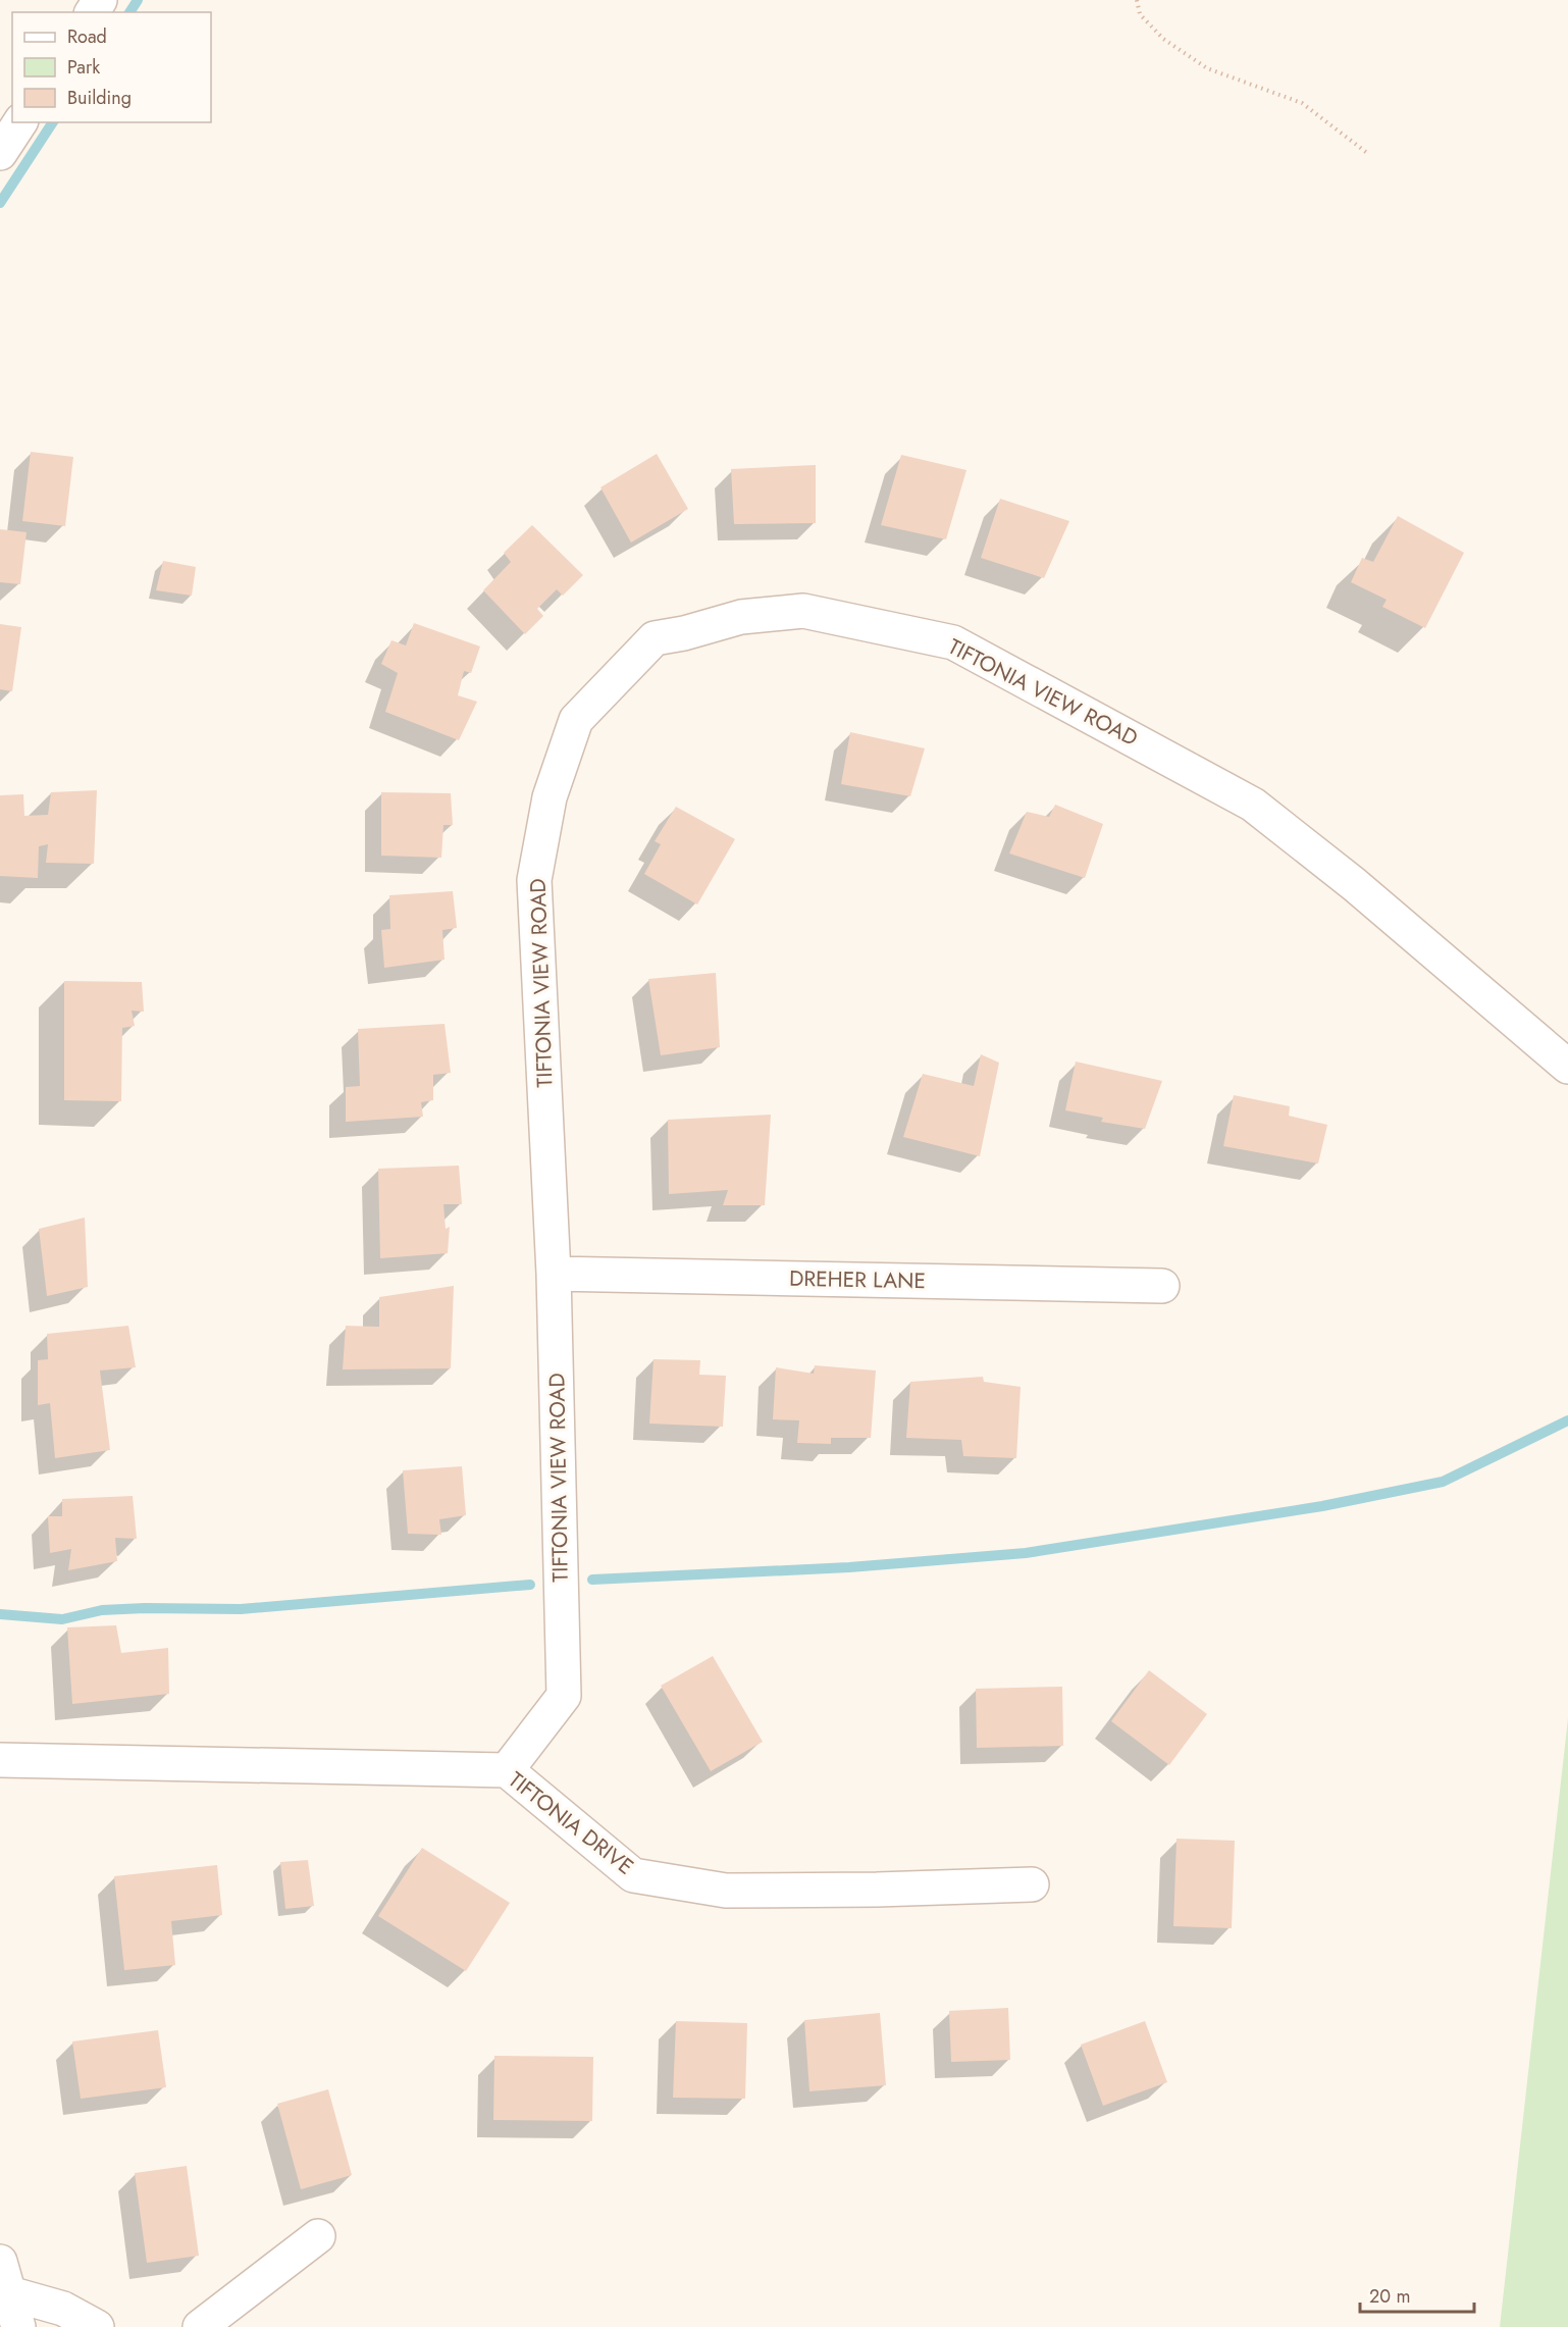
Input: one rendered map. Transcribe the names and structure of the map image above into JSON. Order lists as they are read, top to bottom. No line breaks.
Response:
{"streets":{"street":["TIFTONIA VIEW ROAD","DREHER LANE","TIFTONIA DRIVE"]},"crossings":[["TIFTONIA VIEW ROAD","DREHER LANE"],["TIFTONIA VIEW ROAD","TIFTONIA DRIVE"]],"legend":["Road","Park","Building"],"scale_bar":"20 m"}
